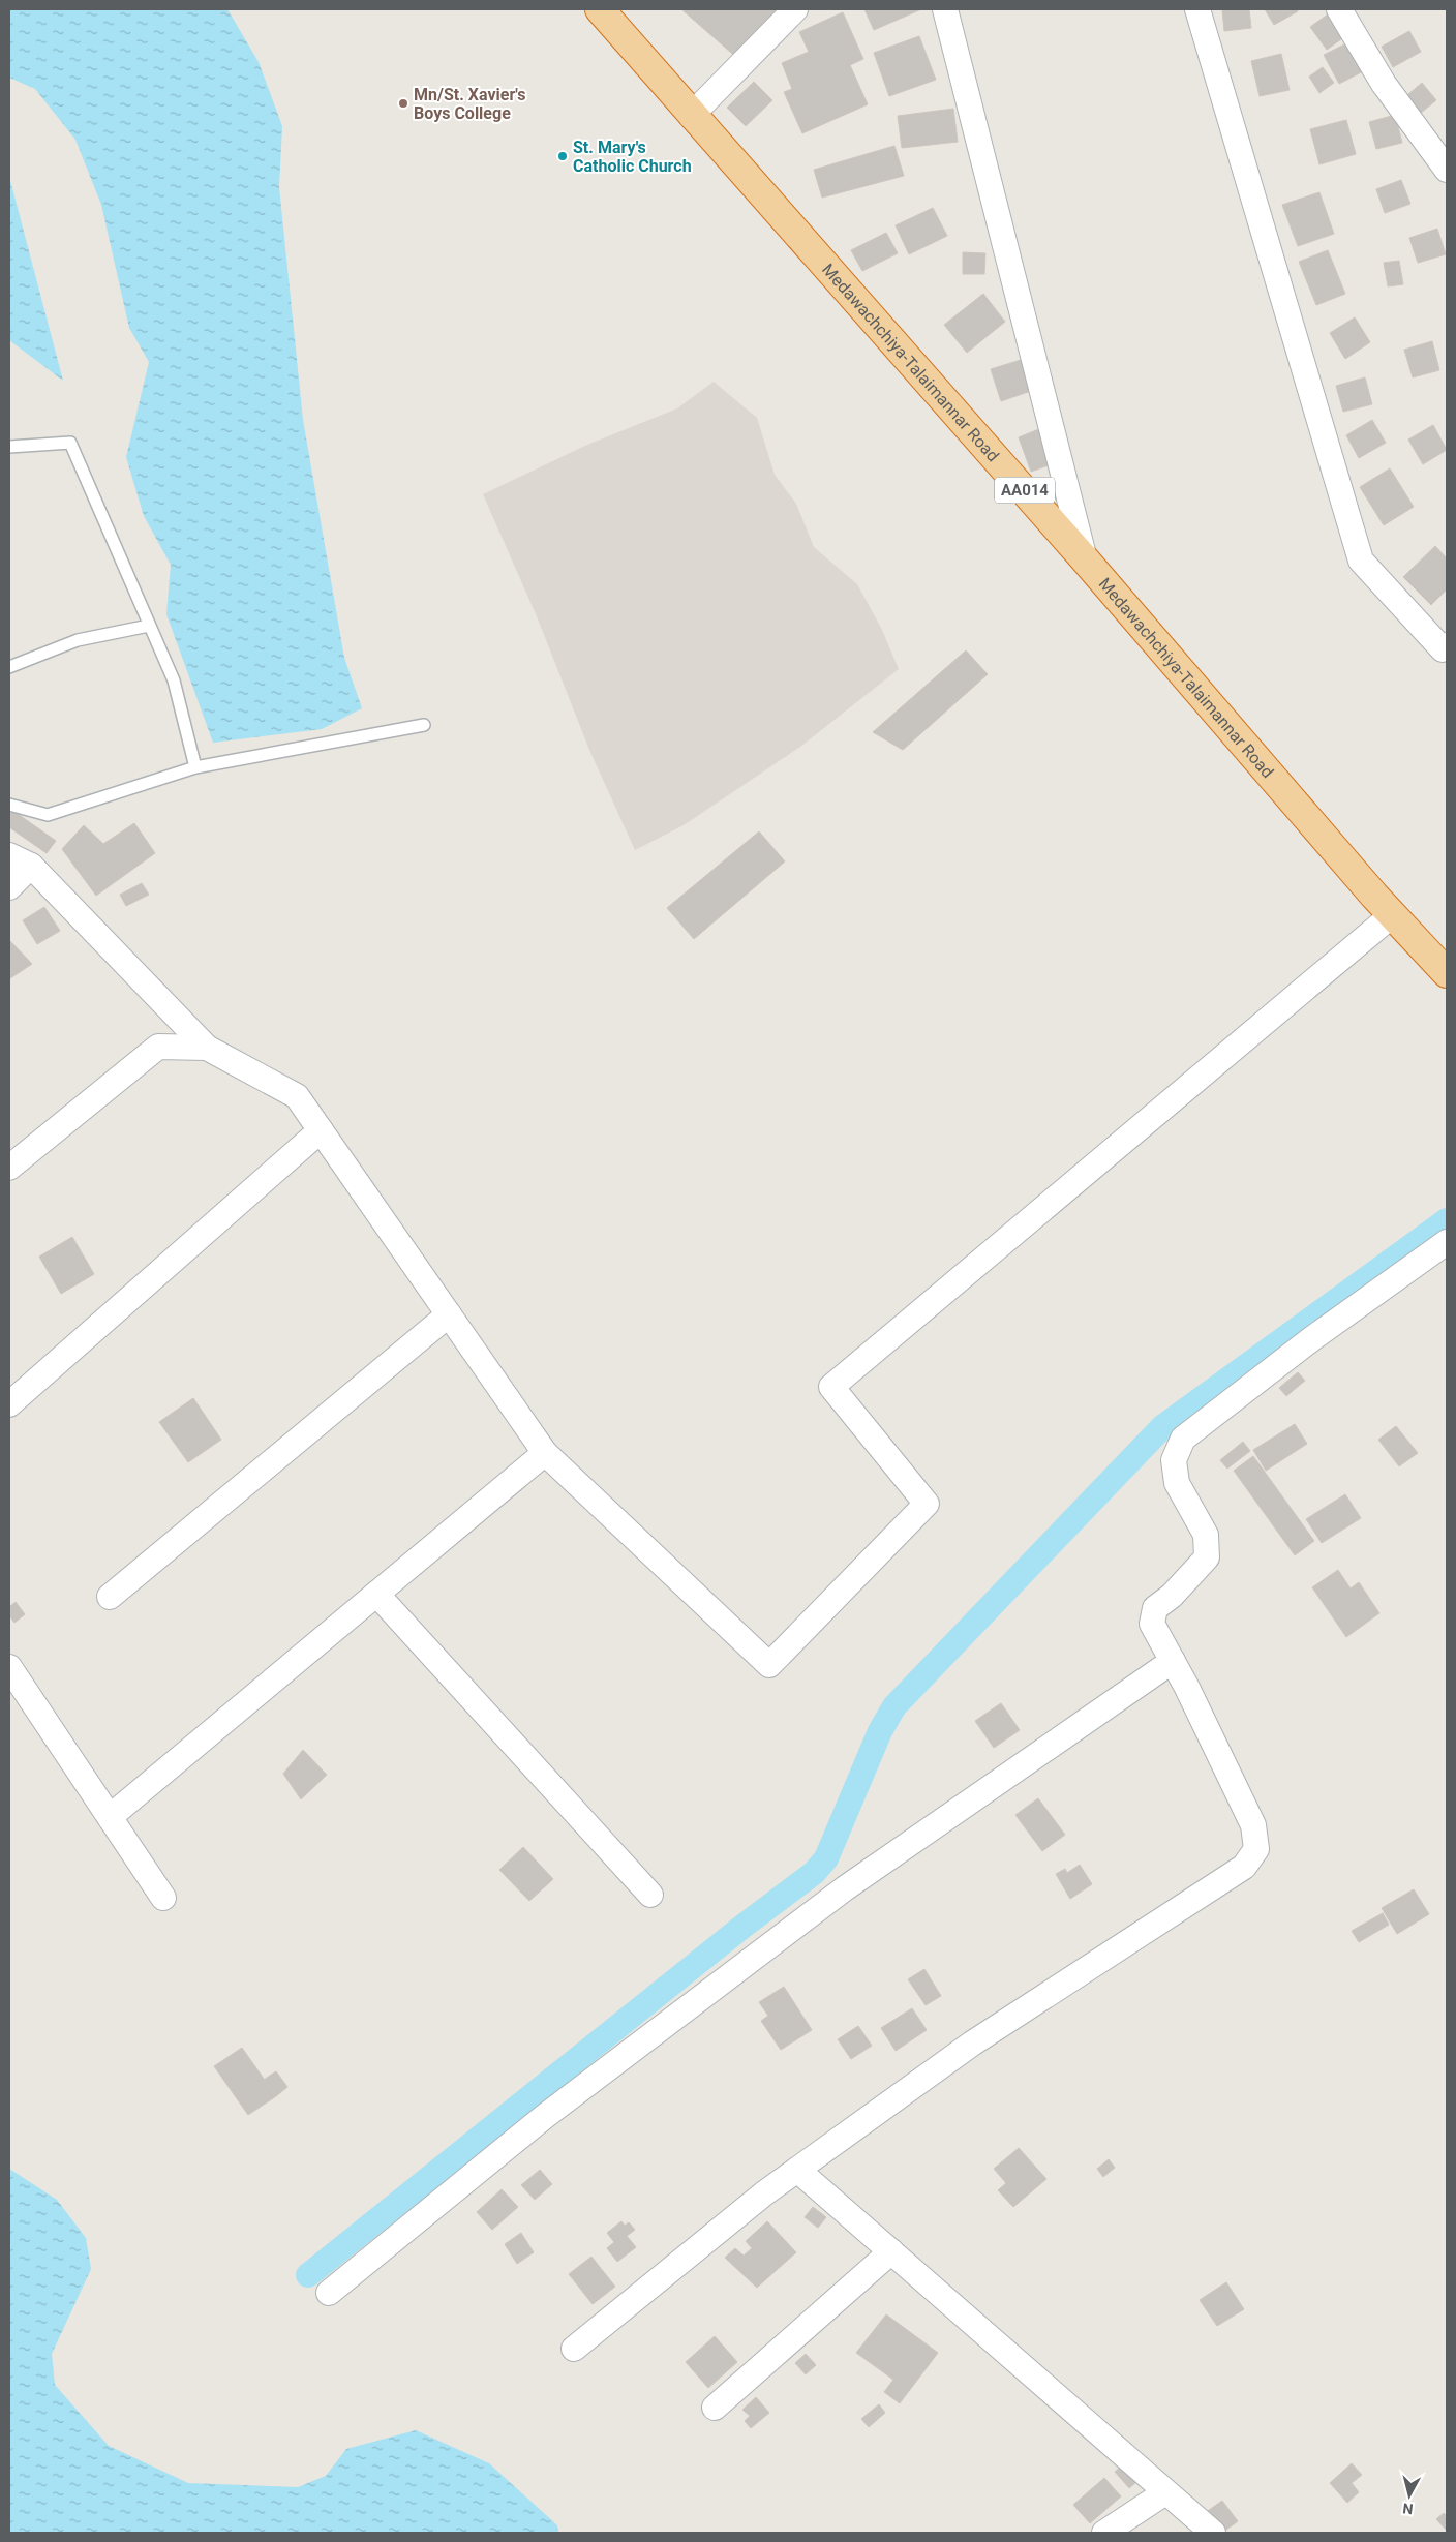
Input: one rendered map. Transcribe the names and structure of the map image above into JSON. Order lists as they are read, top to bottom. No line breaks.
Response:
{"streets":{"highway":["Medawachchiya-Talaimannar Road","AA014"]},"places":["Mn/St. Xavier's Boys College","St. Mary's Catholic Church"],"north":"bottom"}
